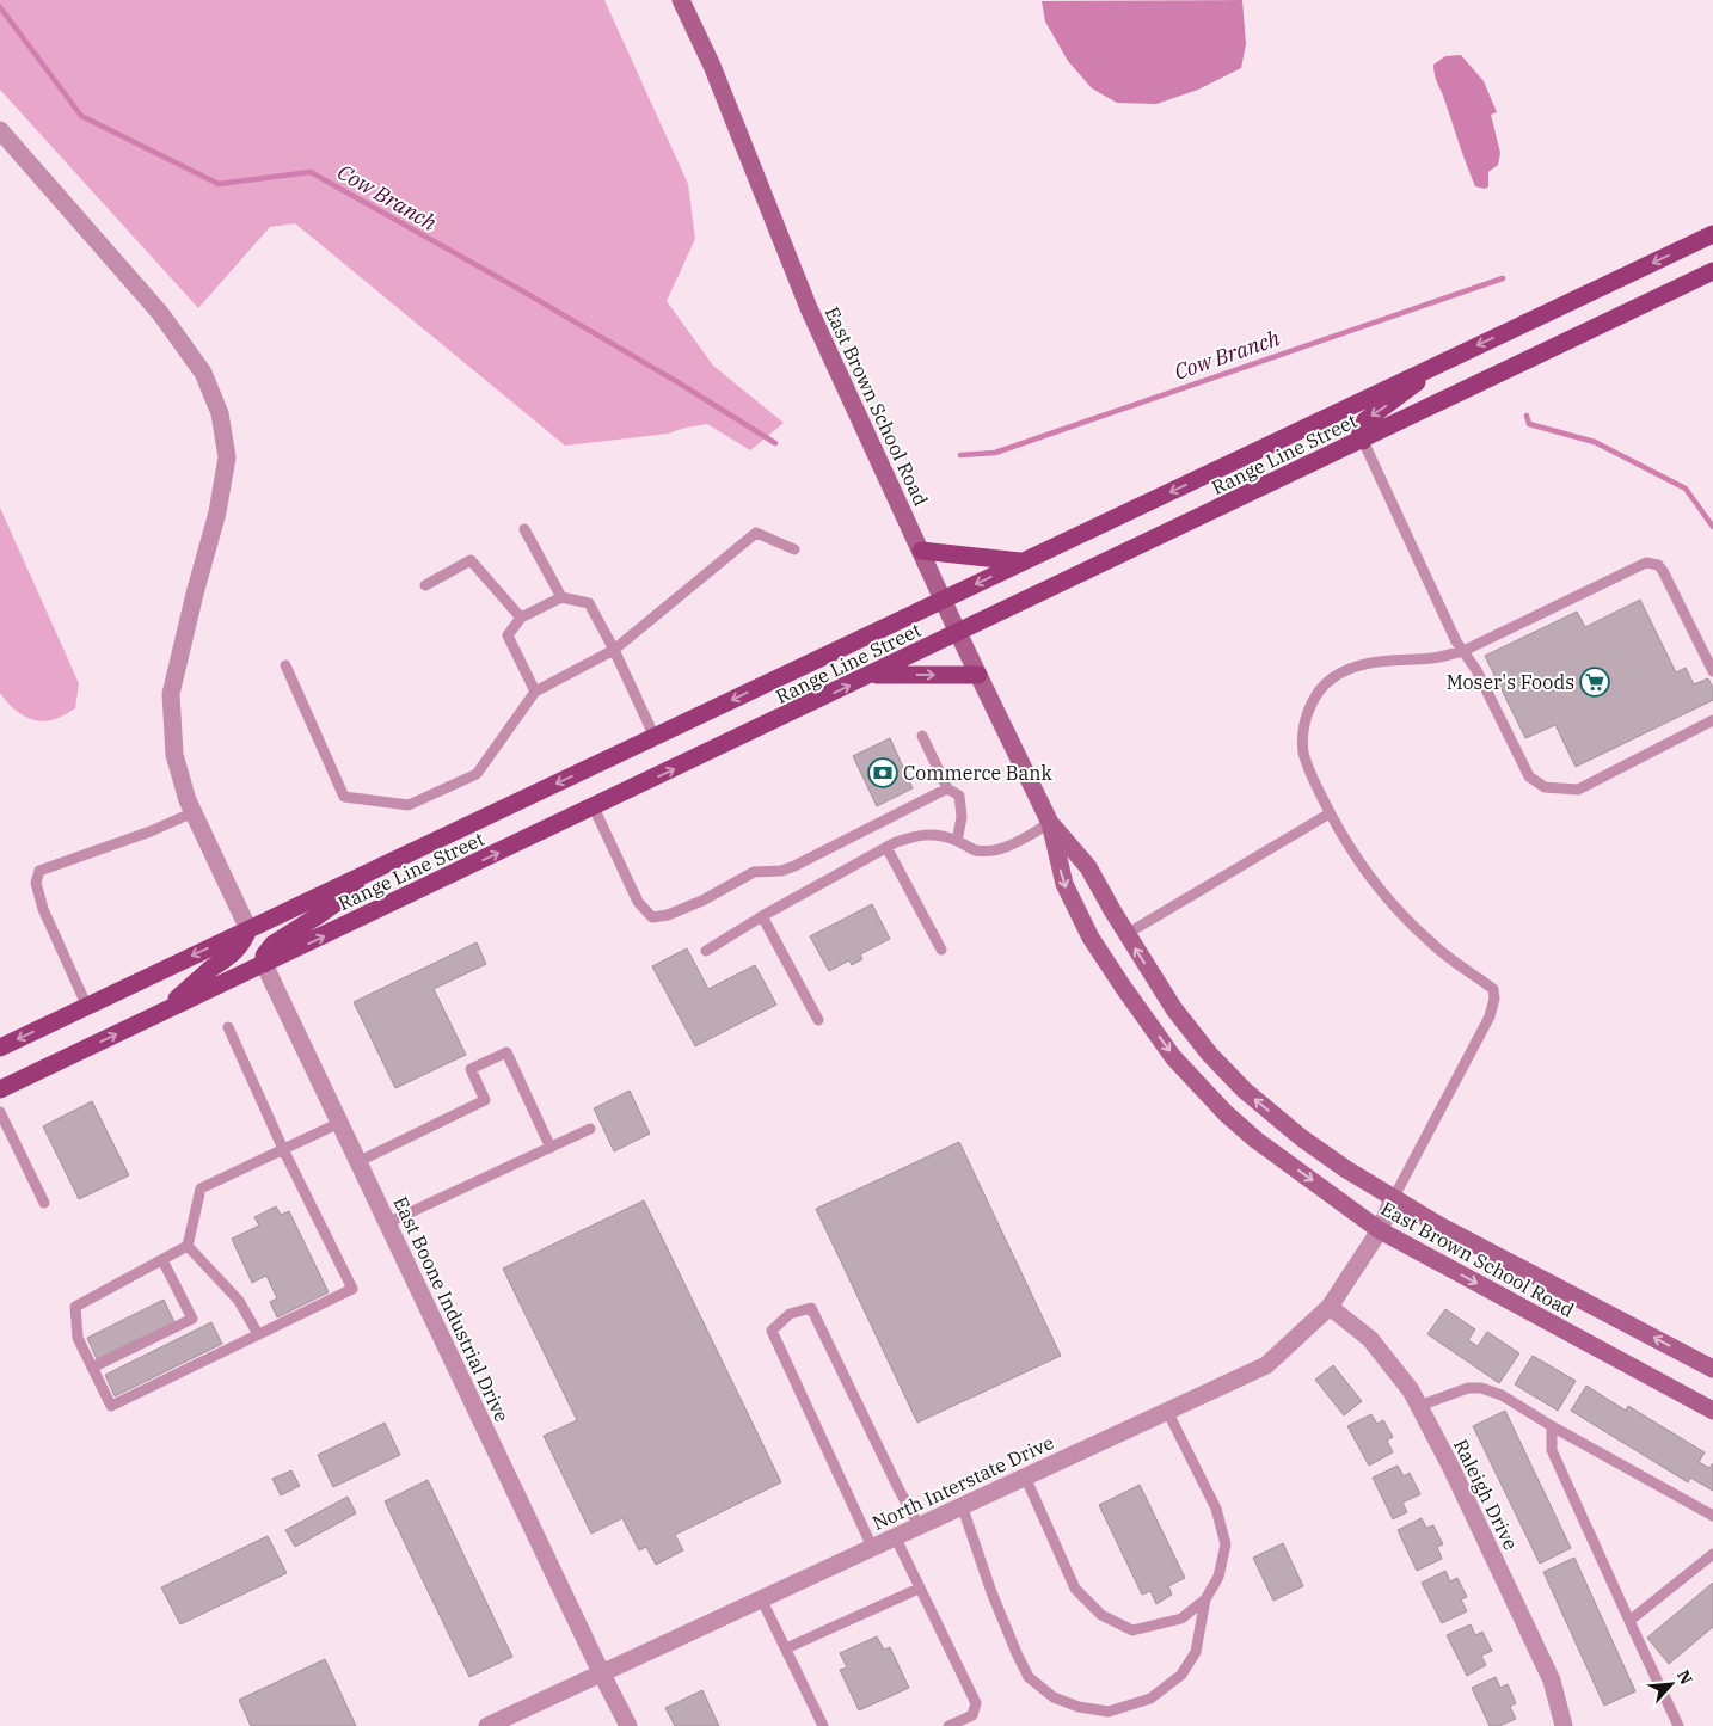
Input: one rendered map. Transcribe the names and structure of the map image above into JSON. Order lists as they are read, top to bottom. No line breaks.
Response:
{"streets":{"main road":["East Brown School Road","Range Line Street"],"street":["East Boone Industrial Drive","North Interstate Drive","Raleigh Drive"]},"crossings":[["East Brown School Road","Range Line Street"],["East Brown School Road","North Interstate Drive"],["Range Line Street","East Boone Industrial Drive"],["East Boone Industrial Drive","North Interstate Drive"],["North Interstate Drive","Raleigh Drive"]],"water":["Cow Branch"],"places":{"supermarket":["Moser's Foods"],"bank":["Commerce Bank"]},"north":"top right"}
